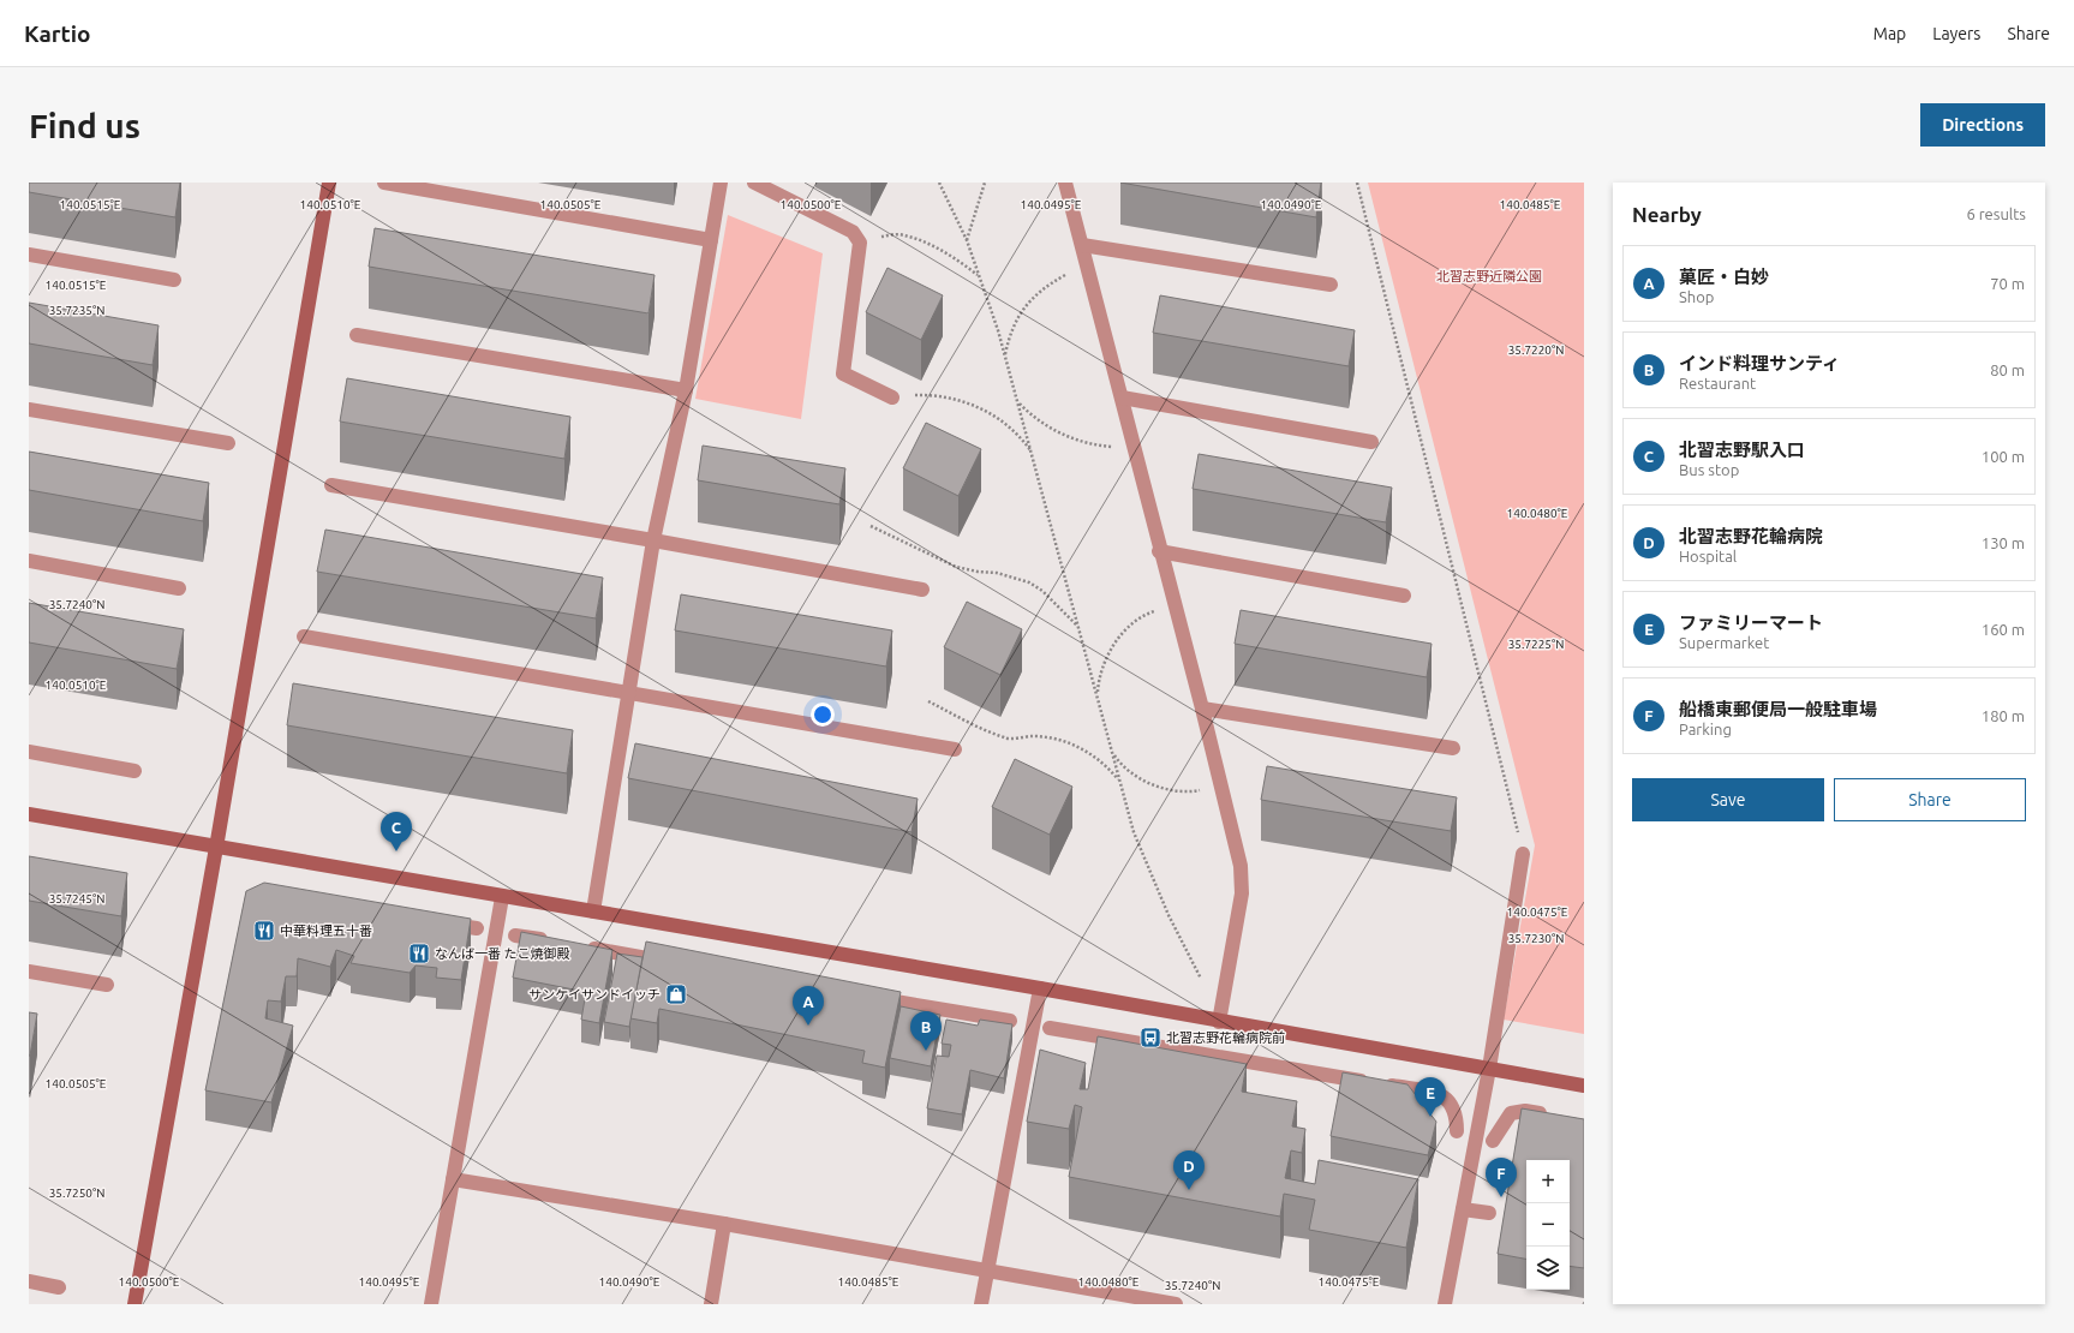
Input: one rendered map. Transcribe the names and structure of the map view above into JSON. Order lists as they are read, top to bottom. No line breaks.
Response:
{"parks":["北習志野近隣公園"],"places":{"restaurant":["中華料理五十番","なんば一番 たこ焼御殿"],"shop":["サンケイサンドイッチ"],"bus stop":["北習志野花輪病院前"]},"page":{"header":"Kartio","nav":["Map","Layers","Share"],"buttons":["Directions",["Save","Share"]],"title":"Find us","heading":["Nearby","6 results"],"list":[{"mark":"A","name":"菓匠・白妙","note":"Shop","value":"70 m"},{"mark":"B","name":"インド料理サンティ","note":"Restaurant","value":"80 m"},{"mark":"C","name":"北習志野駅入口","note":"Bus stop","value":"100 m"},{"mark":"D","name":"北習志野花輪病院","note":"Hospital","value":"130 m"},{"mark":"E","name":"ファミリーマート","note":"Supermarket","value":"160 m"},{"mark":"F","name":"船橋東郵便局一般駐車場","note":"Parking","value":"180 m"}],"pins":["C","A","B","E","D","F"],"map_buttons":["+","−"]},"coordinates":["140.0515°E","140.0510°E","140.0505°E","140.0500°E","140.0495°E","140.0490°E","140.0485°E","35.7235°N","35.7220°N","140.0480°E","35.7240°N","35.7225°N","35.7245°N","140.0475°E","35.7230°N","35.7250°N"]}
